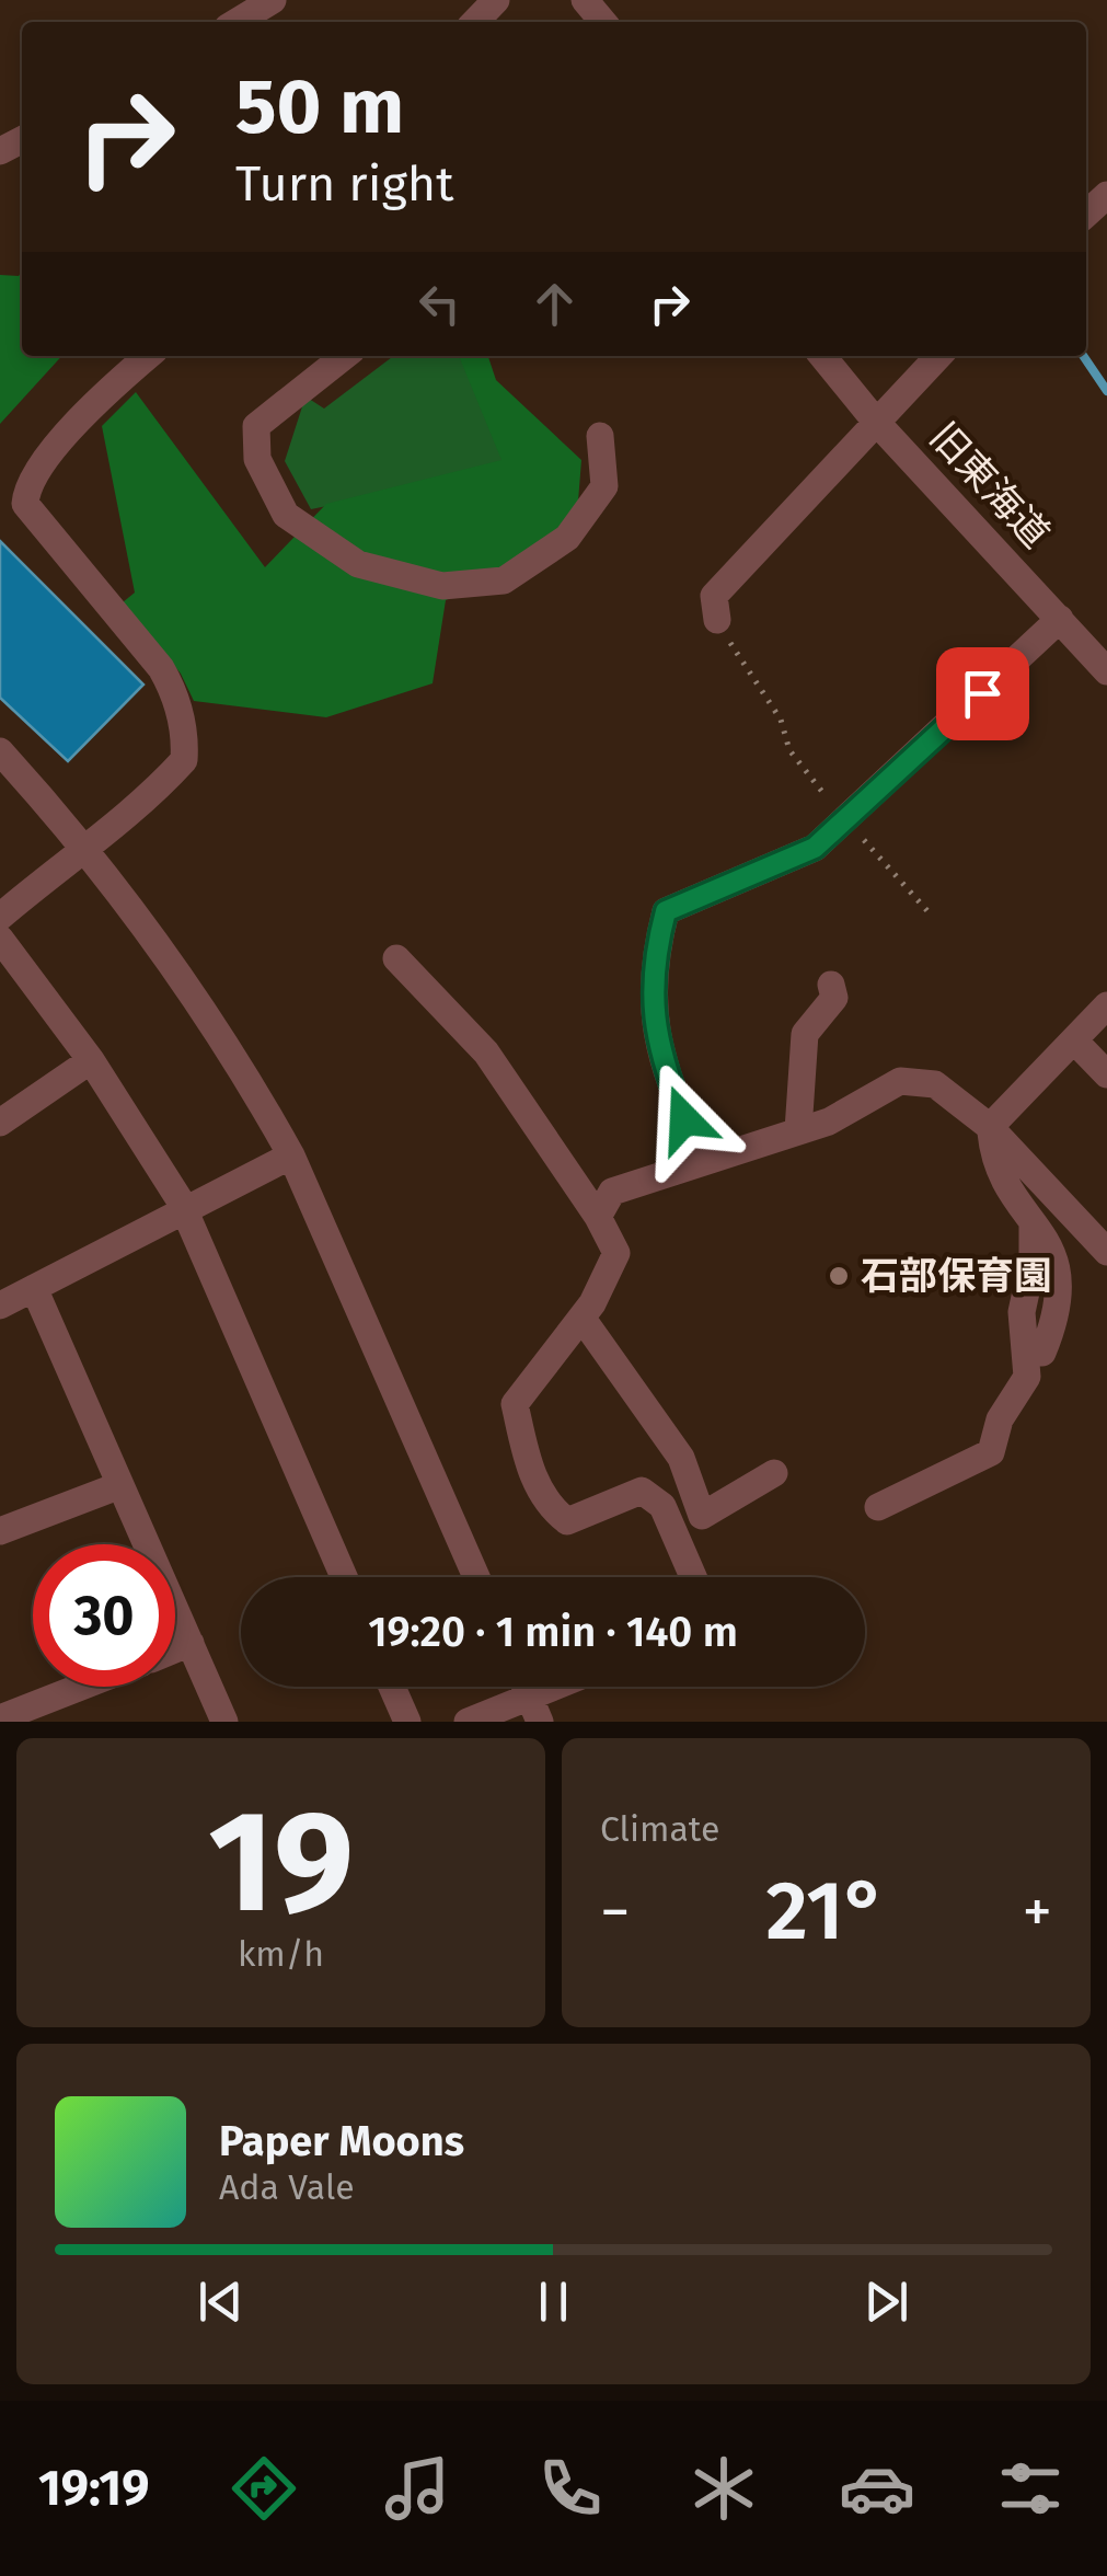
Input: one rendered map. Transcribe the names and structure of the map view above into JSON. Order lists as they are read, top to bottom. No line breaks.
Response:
{"streets":{"street":["旧東海道"]},"places":["石部保育園"],"page":{"turn":["50 m","Turn right"],"limit":"30","trip":"19:20 · 1 min · 140 m","tile":[["19","km/h"],"Climate"],"heat":["−","21°","+"],"song":["Paper Moons","Ada Vale"],"tabs":"19:19"}}
